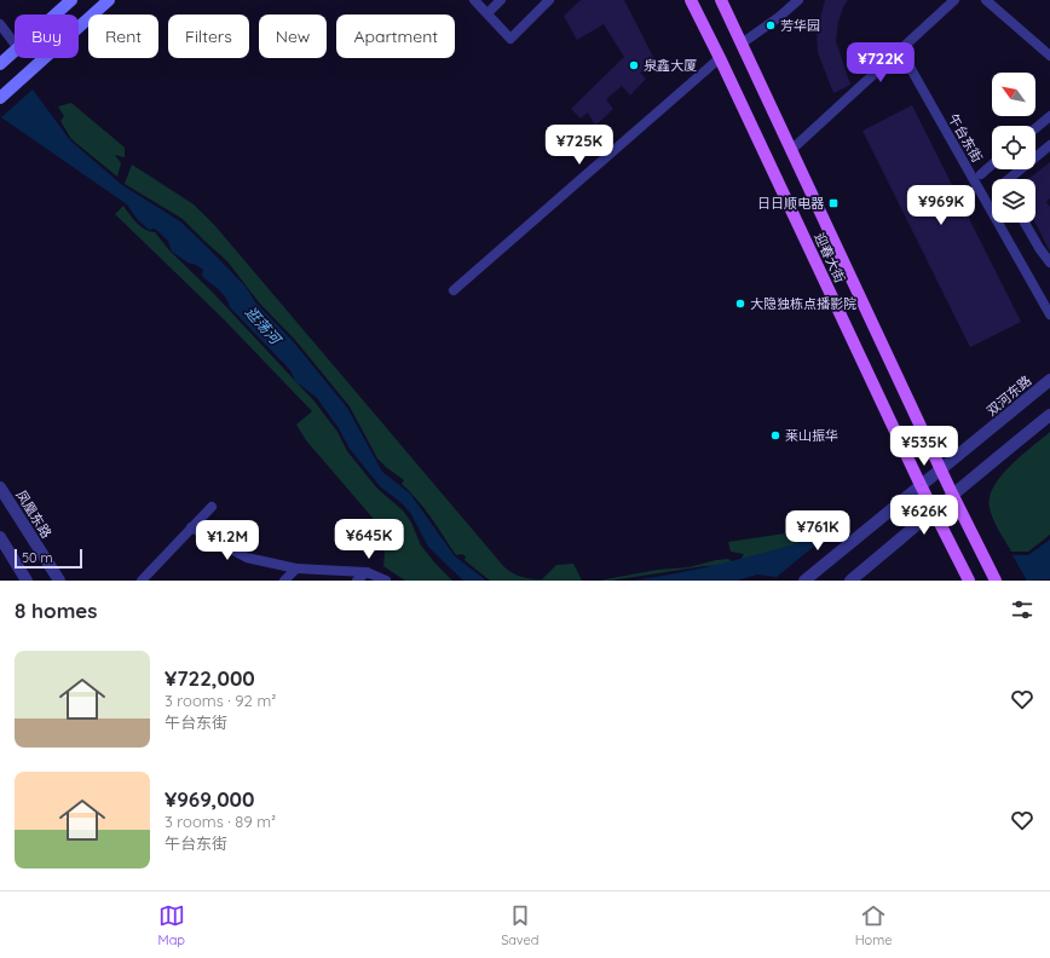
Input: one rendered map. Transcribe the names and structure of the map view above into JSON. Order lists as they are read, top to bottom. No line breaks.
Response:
{"streets":{"main road":["迎春大街"],"street":["午台东街","双河东路","凤凰东路"]},"crossings":[["迎春大街","双河东路"]],"water":["逛荡河"],"places":{"other":["芳华园","泉鑫大厦","大隐独栋点播影院","莱山振华"],"transit":["日日顺电器"]},"scale_bar":"50 m","north":"top left","page":{"chip":["Buy","Rent","Filters","New","Apartment"],"price":["¥722K","¥725K","¥969K","¥535K","¥626K","¥761K","¥645K","¥1.2M"],"scale":"50 m","heading":"8 homes","list":[{"name":"¥722,000","note":"3 rooms · 92 m² · 午台东街"},{"name":"¥969,000","note":"3 rooms · 89 m² · 午台东街"}],"tabs":["Map","Saved","Home"]}}
